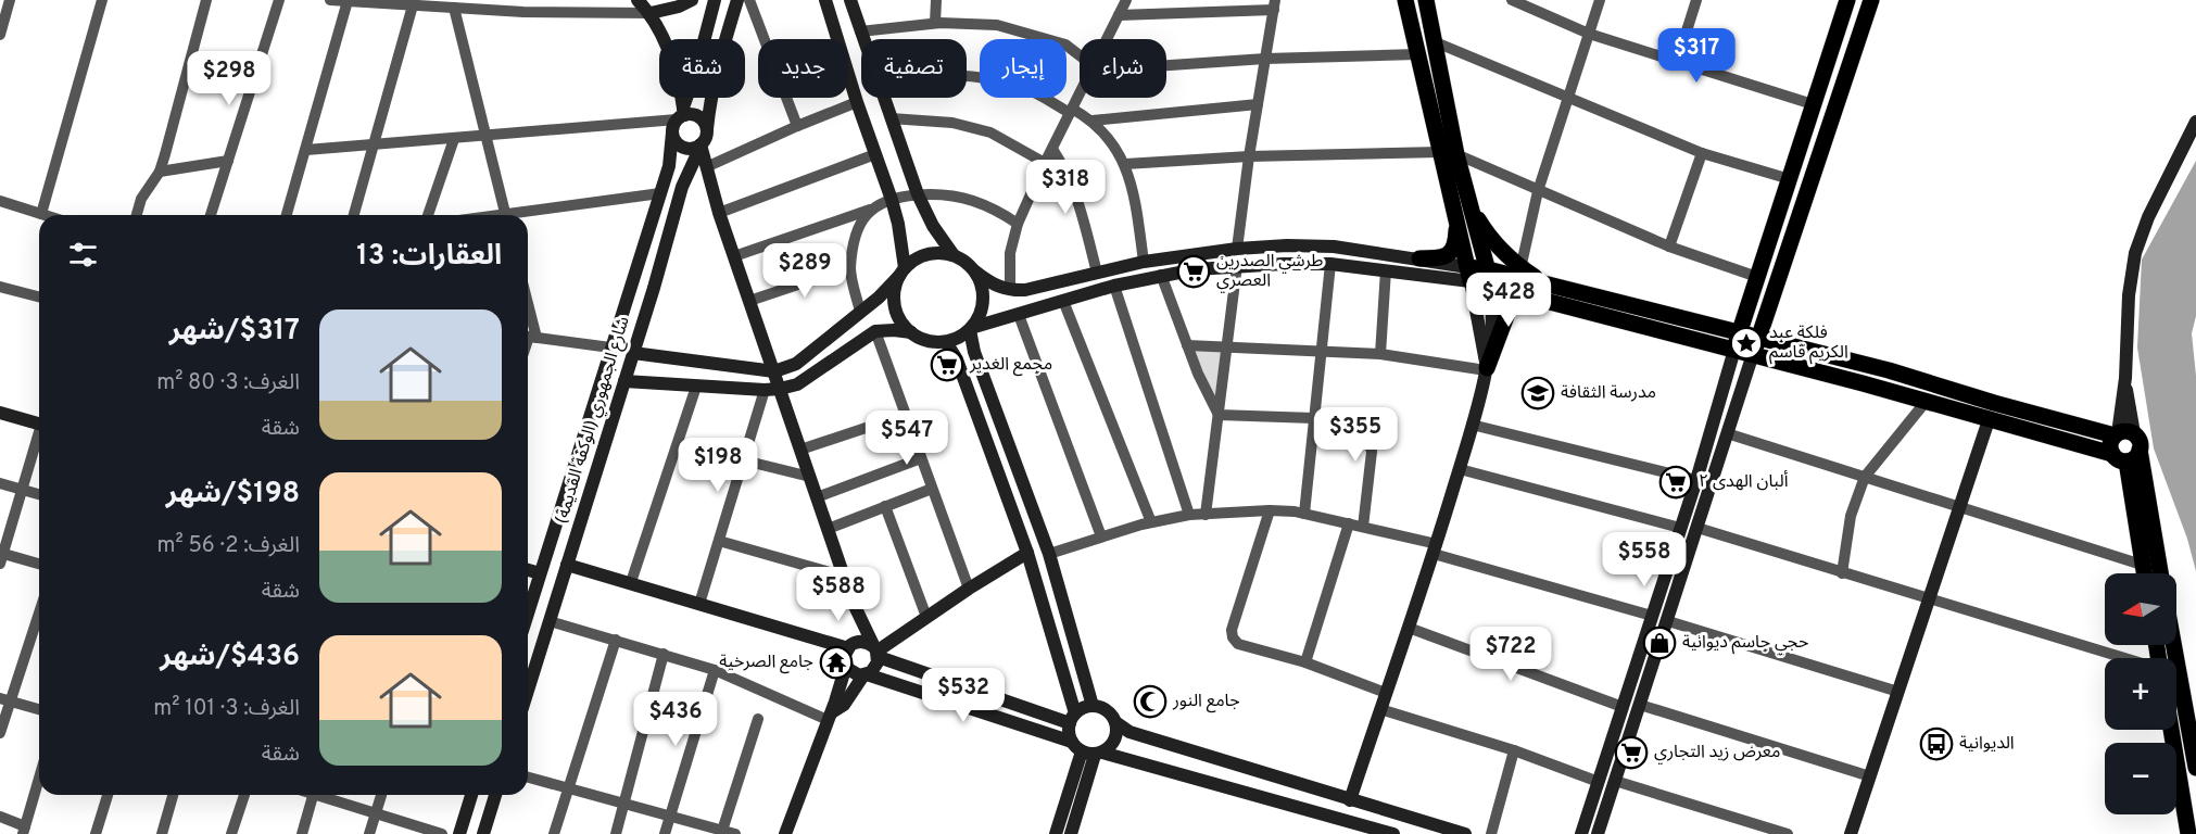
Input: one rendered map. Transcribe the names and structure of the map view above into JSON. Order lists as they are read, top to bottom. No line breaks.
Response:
{"streets":{"street":["شارع الجمهوري (الوكفة القديمة)"]},"places":{"supermarket":["طرشي الصدرين العصري","مجمع الغدير","ألبان الهدى ٢","معرض زيد التجاري"],"place":["فلكة عبد الكريم قاسم"],"school or university":["مدرسة الثقافة"],"shop":["حجي جاسم ديوانية"],"temple":["جامع الصرخية"],"mosque":["جامع النور"],"bus stop":["الديوانية"]},"north":"left","page":{"price":["$317","$298","$318","$289","$428","$355","$547","$198","$558","$588","$722","$532","$436"],"chip":["شراء","إيجار","تصفية","جديد","شقة"],"heading":"العقارات: 13","list":[{"name":"$317/شهر","note":"الغرف: 3 · 80 m² · شقة"},{"name":"$198/شهر","note":"الغرف: 2 · 56 m² · شقة"},{"name":"$436/شهر","note":"الغرف: 3 · 101 m² · شقة"}],"map_buttons":["+","−"]}}
